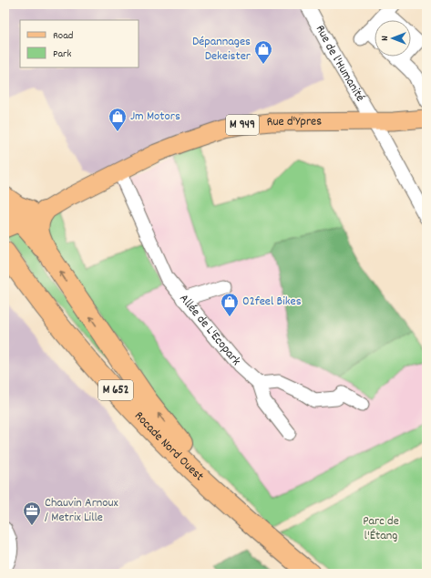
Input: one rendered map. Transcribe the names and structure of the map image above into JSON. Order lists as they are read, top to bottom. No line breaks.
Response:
{"streets":{"highway":["M 652","Rocade Nord Ouest"],"main road":["Rue d'Ypres","M 949"],"street":["Rue de l'Humanité","Allée de L'Ecopark"]},"crossings":[["Rue de l'Humanité","Rue d'Ypres"],["Rue d'Ypres","Allée de L'Ecopark"]],"parks":["Parc de l'Étang"],"places":{"shop":["Dépannages Dekeister","Jm Motors","02feel Bikes"],"office":["Chauvin Arnoux / Metrix Lille"]},"legend":["Road","Park"],"north":"left"}
